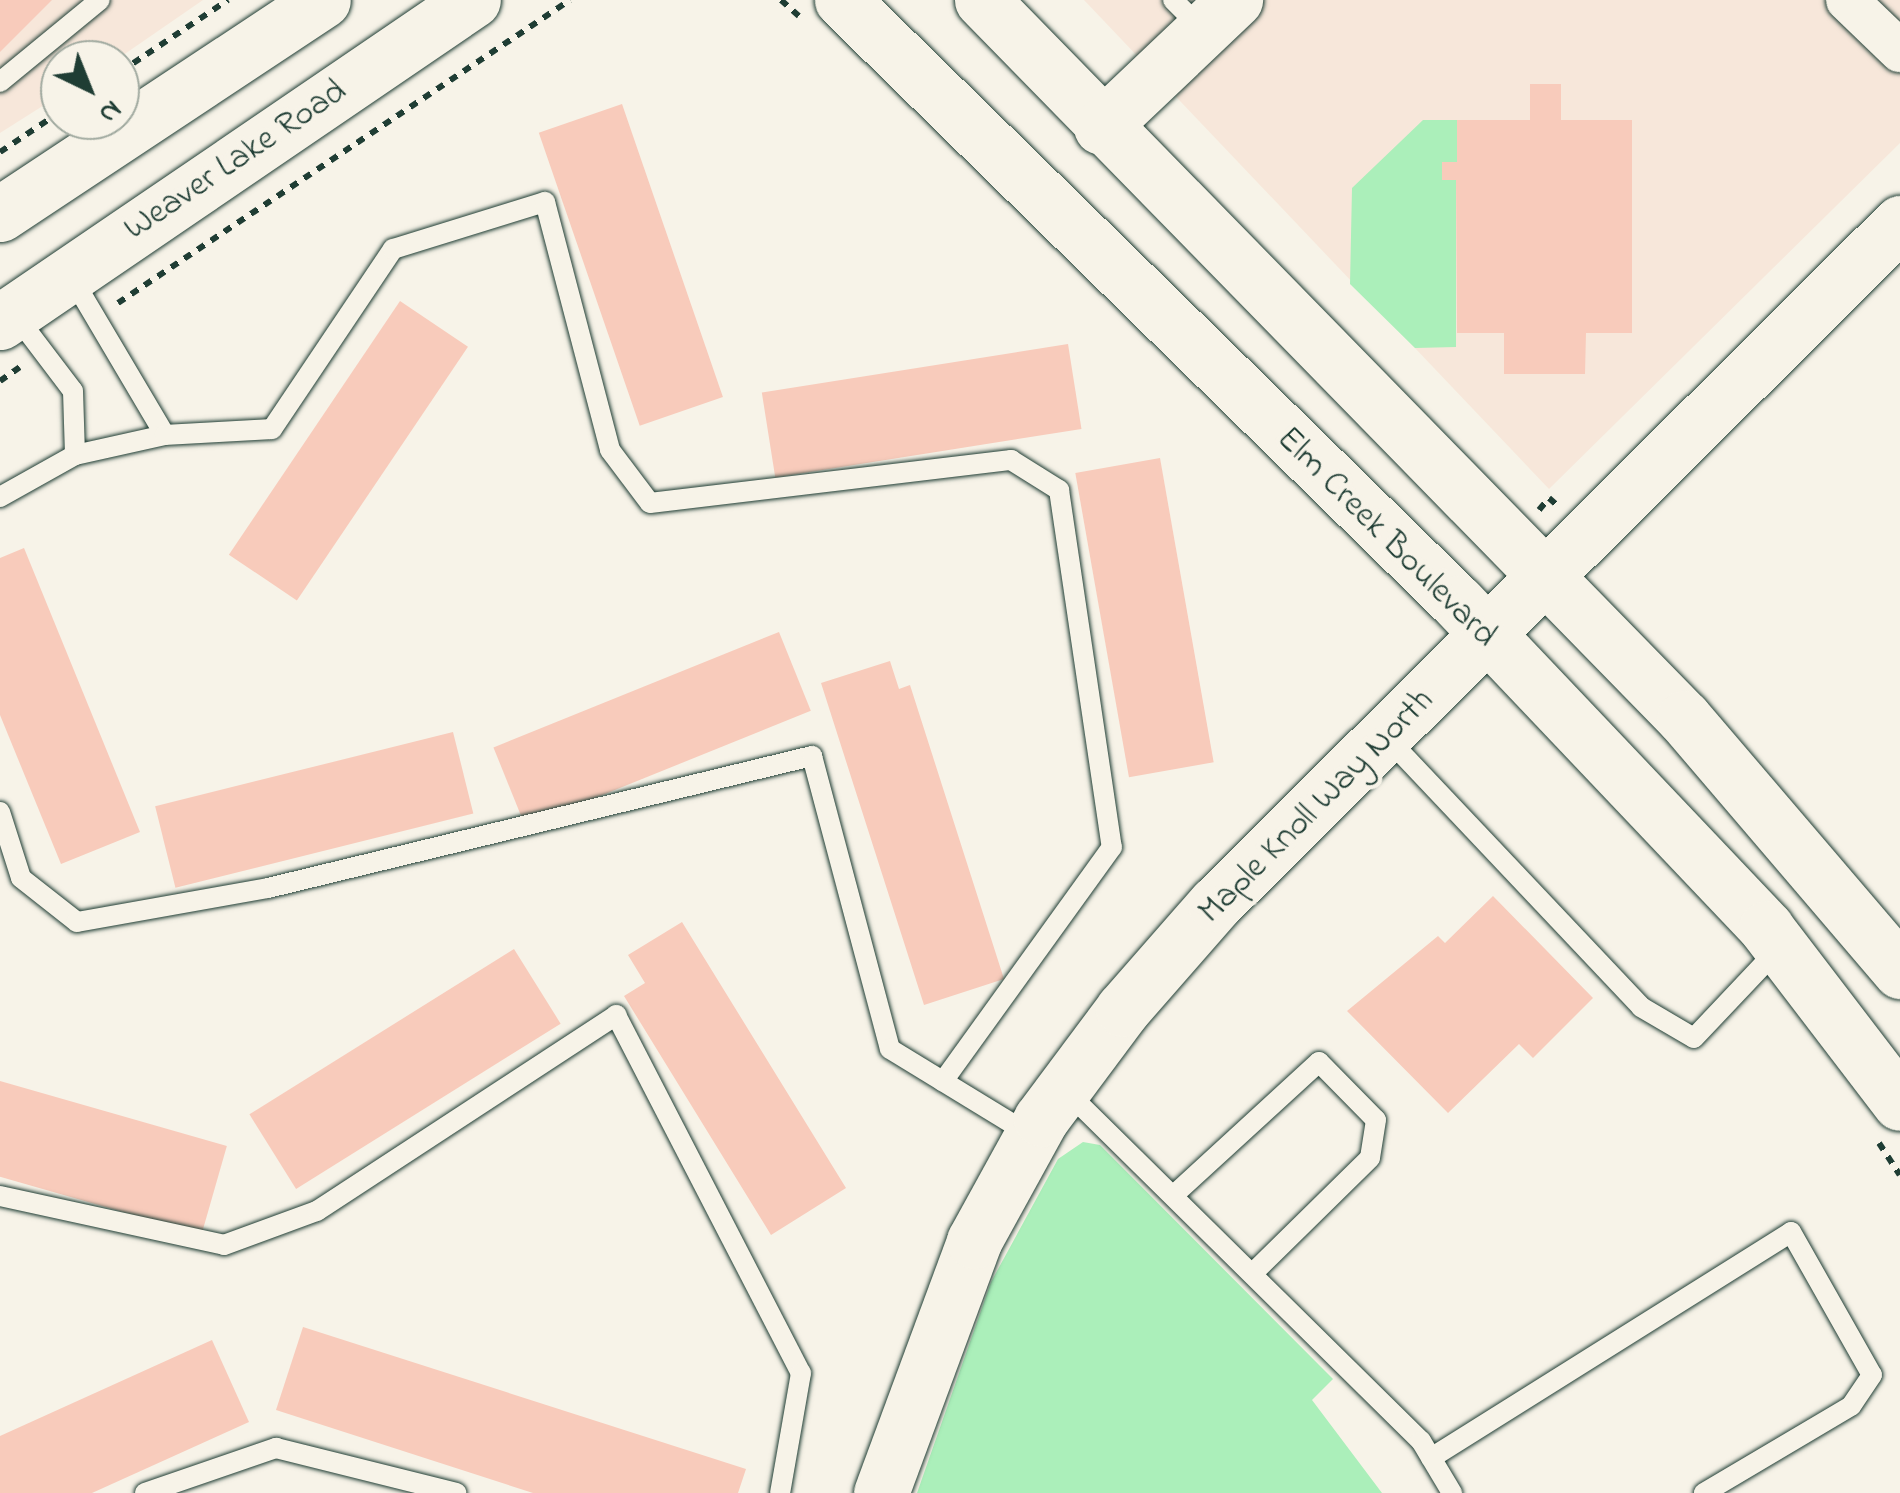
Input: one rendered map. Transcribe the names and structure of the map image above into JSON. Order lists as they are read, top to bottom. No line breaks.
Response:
{"streets":{"main road":["Weaver Lake Road","Elm Creek Boulevard","Maple Knoll Way North"]},"crossings":[["Elm Creek Boulevard","Maple Knoll Way North"]],"north":"bottom right"}
